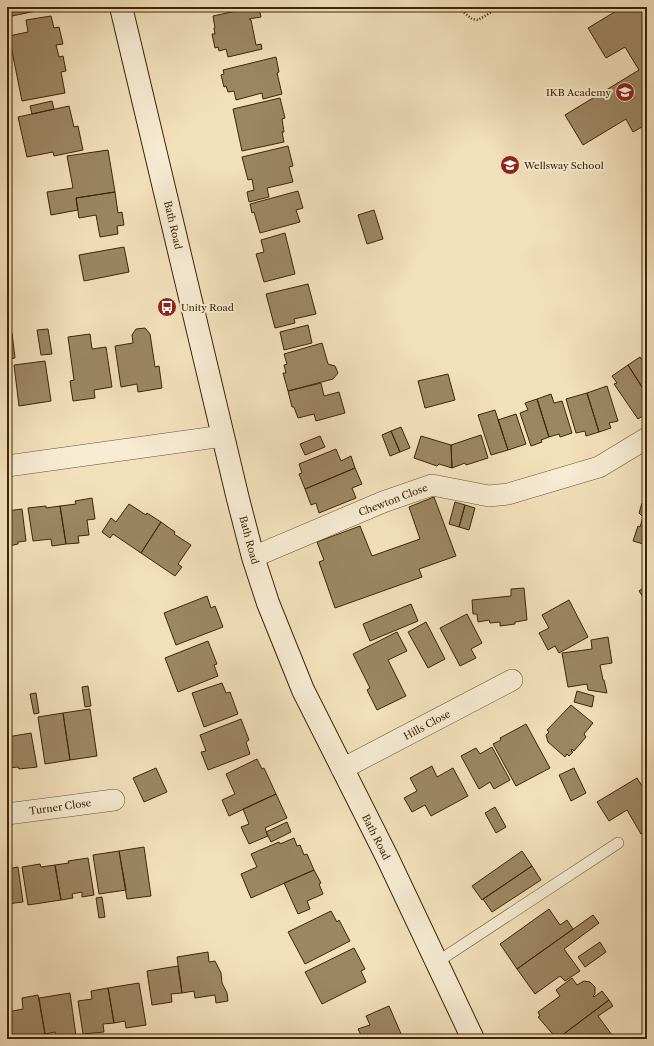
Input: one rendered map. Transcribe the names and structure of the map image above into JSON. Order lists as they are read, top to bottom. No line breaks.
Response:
{"streets":{"main road":["Bath Road"],"street":["Chewton Close","Hills Close","Turner Close"]},"crossings":[["Bath Road","Chewton Close"],["Bath Road","Hills Close"]],"places":{"school or university":["IKB Academy","Wellsway School"],"bus stop":["Unity Road"]}}
